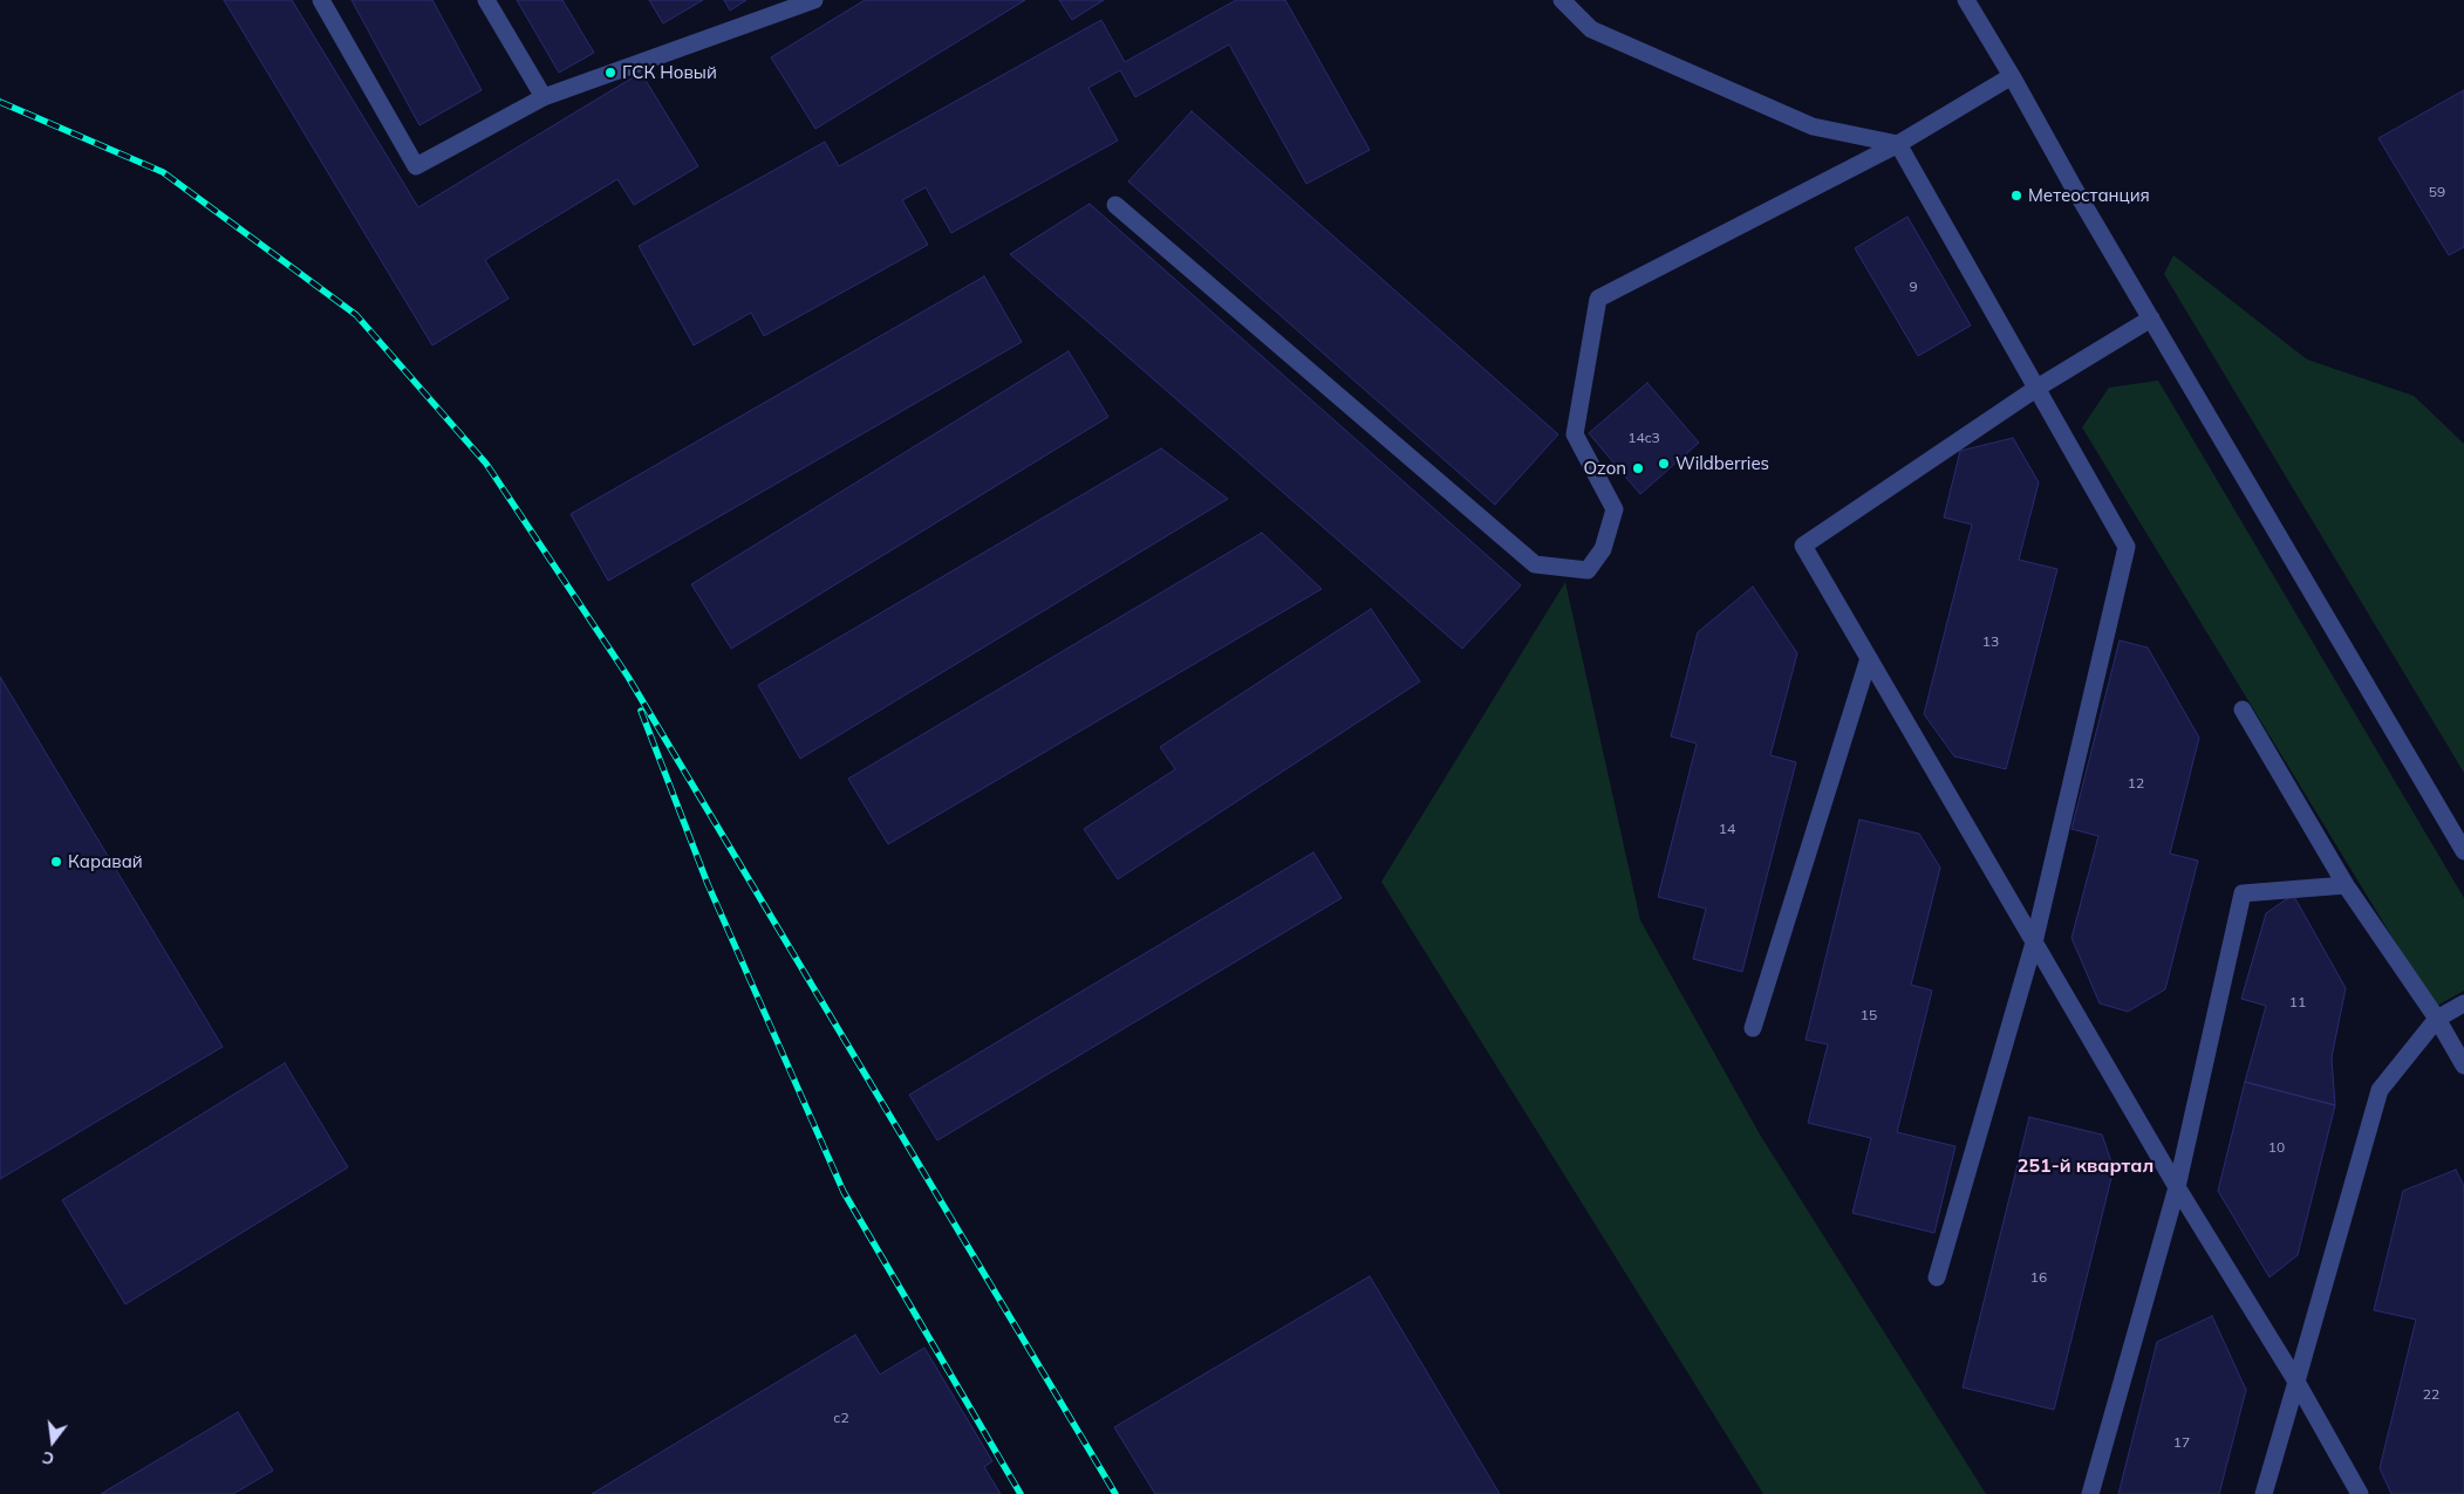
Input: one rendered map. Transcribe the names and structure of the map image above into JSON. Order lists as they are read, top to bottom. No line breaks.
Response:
{"districts":["251-й квартал"],"places":["ГСК Новый","Метеостанция","Wildberries","Ozon","Каравай"],"house_numbers":["59","9","14c3","13","12","14","11","15","10","16","22","с2","17"],"north":"bottom"}
